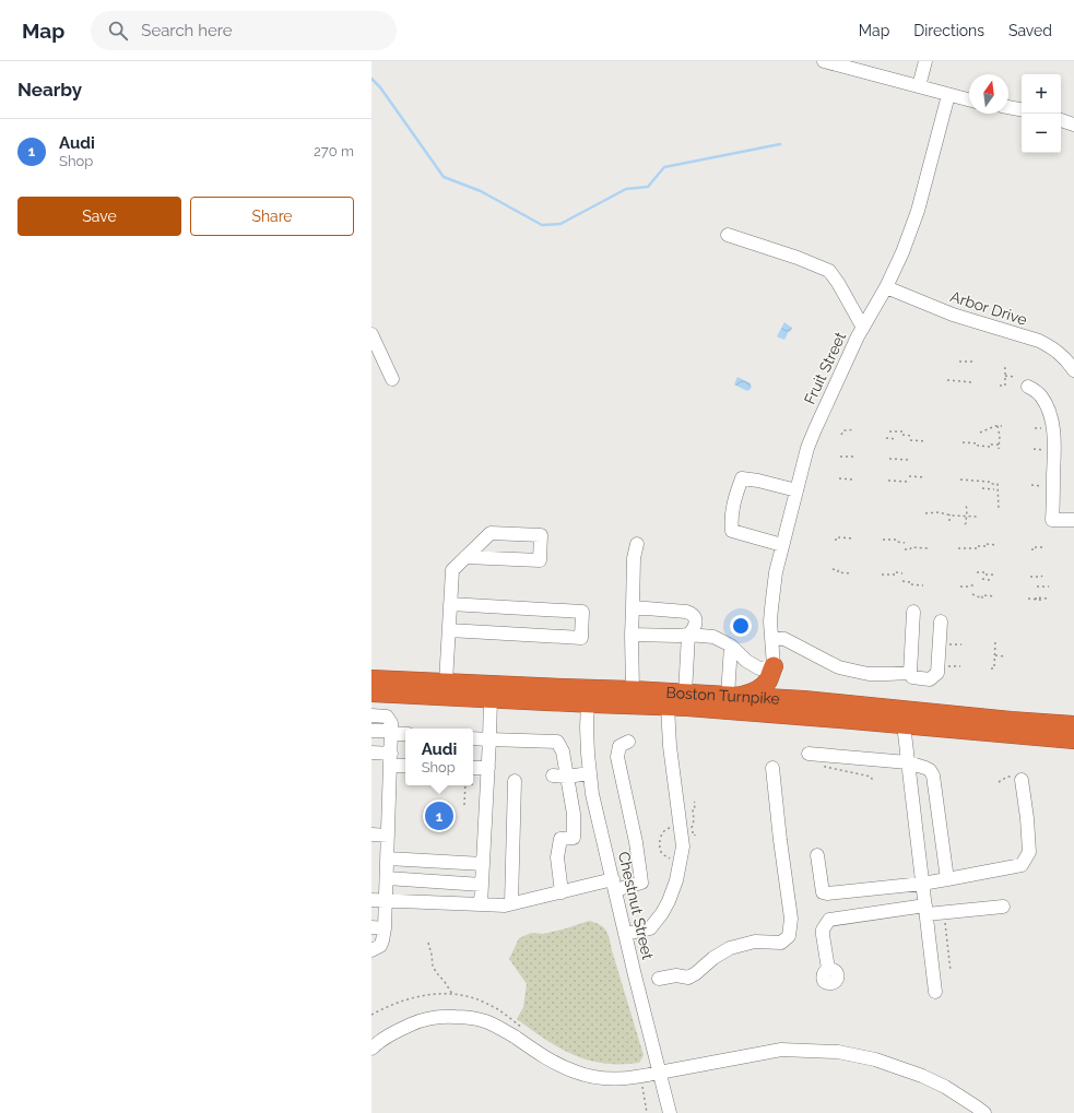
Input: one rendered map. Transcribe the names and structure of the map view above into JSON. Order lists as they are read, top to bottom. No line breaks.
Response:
{"streets":{"highway":["Boston Turnpike"],"street":["Arbor Drive","Fruit Street","Chestnut Street"]},"crossings":[["Arbor Drive","Fruit Street"],["Boston Turnpike","Chestnut Street"]],"north":"top","page":{"header":"Map","search":"Search here","nav":["Map","Directions","Saved"],"heading":"Nearby","map_buttons":["+","−"],"list":[{"mark":"1","name":"Audi","note":"Shop","value":"270 m"}],"buttons":["Save","Share"],"popup":["Audi","Shop"],"pins":"1"}}
